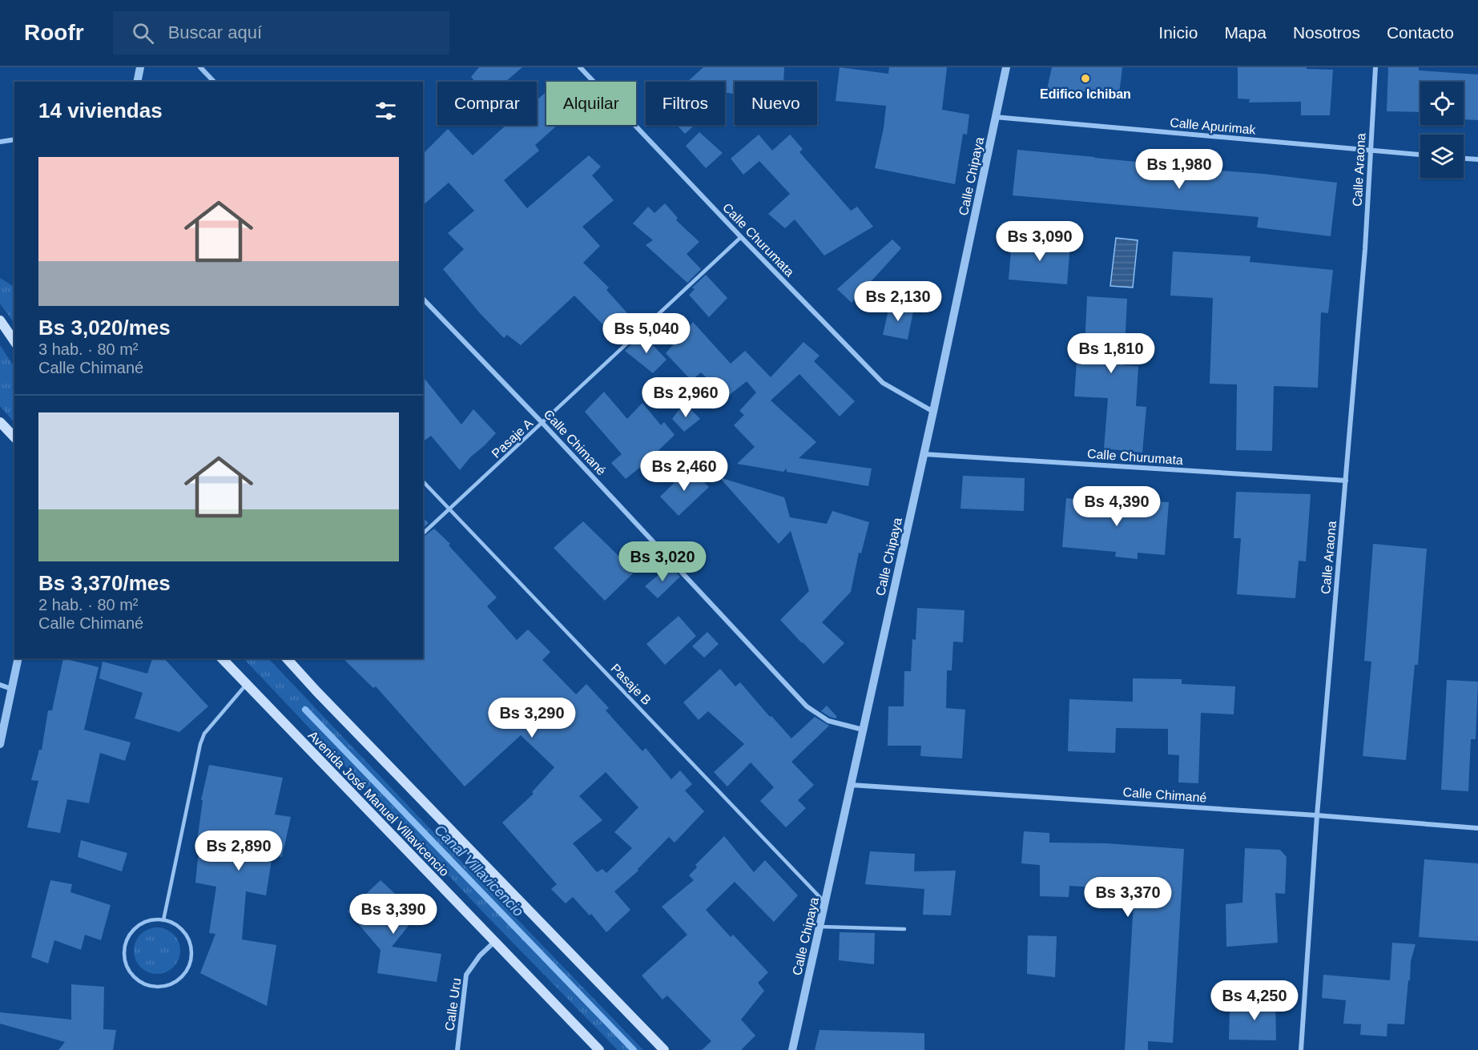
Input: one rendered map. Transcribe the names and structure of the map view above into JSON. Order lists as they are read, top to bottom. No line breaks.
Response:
{"streets":{"main road":["Avenida José Manuel Villavicencio"],"street":["Calle Apurimak","Calle Araona","Calle Chipaya","Calle Churumata","Calle Chimané","Calle Uru"],"lane":["Pasaje A","Pasaje B"]},"crossings":[["Calle Apurimak","Calle Araona"],["Calle Apurimak","Calle Chipaya"],["Calle Araona","Calle Churumata"],["Calle Araona","Calle Chimané"],["Calle Chipaya","Calle Churumata"],["Calle Chipaya","Calle Chimané"],["Calle Chipaya","Pasaje B"],["Calle Churumata","Pasaje A"],["Pasaje A","Calle Chimané"],["Pasaje A","Pasaje B"],["Avenida José Manuel Villavicencio","Calle Uru"]],"water":["Canal Villavicencio"],"places":["Edifico Ichiban"],"page":{"header":"Roofr","search":"Buscar aquí","nav":["Inicio","Mapa","Nosotros","Contacto"],"chip":["Comprar","Alquilar","Filtros","Nuevo"],"heading":"14 viviendas","list":[{"name":"Bs 3,020/mes","note":"3 hab. · 80 m² · Calle Chimané"},{"name":"Bs 3,370/mes","note":"2 hab. · 80 m² · Calle Chimané"}],"price":["Bs 1,980","Bs 3,090","Bs 2,130","Bs 5,040","Bs 1,810","Bs 2,960","Bs 2,460","Bs 4,390","Bs 3,020","Bs 3,290","Bs 2,890","Bs 3,370","Bs 3,390","Bs 4,250"]}}
